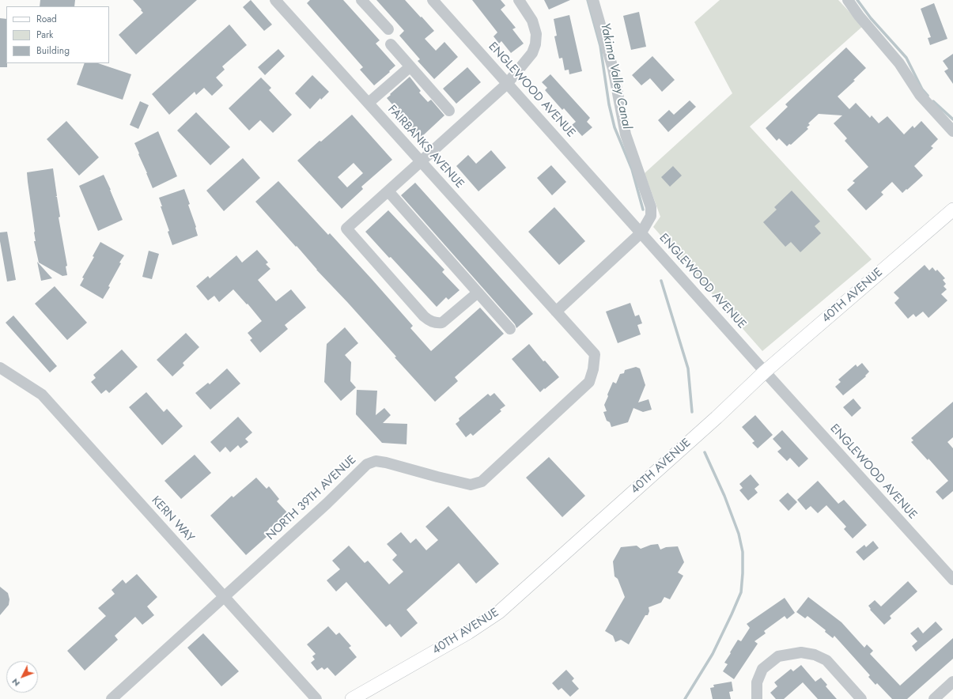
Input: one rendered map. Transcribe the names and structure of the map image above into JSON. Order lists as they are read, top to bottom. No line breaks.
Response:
{"streets":{"main road":["40TH AVENUE"],"street":["ENGLEWOOD AVENUE","FAIRBANKS AVENUE","NORTH 39TH AVENUE","KERN WAY"]},"crossings":[["ENGLEWOOD AVENUE","40TH AVENUE"],["FAIRBANKS AVENUE","NORTH 39TH AVENUE"],["NORTH 39TH AVENUE","KERN WAY"]],"water":["Yakima Valley Canal"],"legend":["Road","Park","Building"],"north":"bottom left"}
